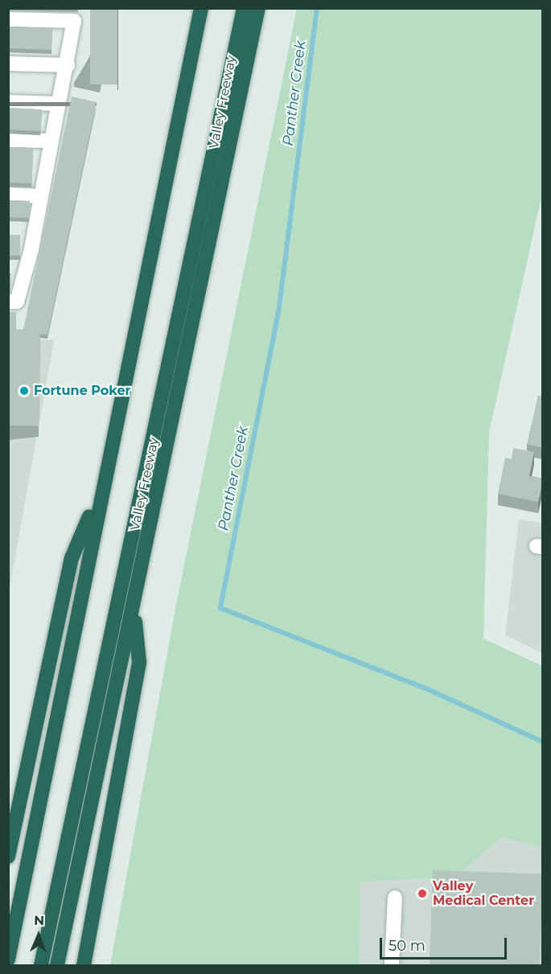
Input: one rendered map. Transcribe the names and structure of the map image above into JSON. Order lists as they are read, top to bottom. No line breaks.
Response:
{"streets":{"highway":["Valley Freeway"]},"water":["Panther Creek"],"places":["Fortune Poker","Valley Medical Center"],"scale_bar":"50 m","north":"top"}
